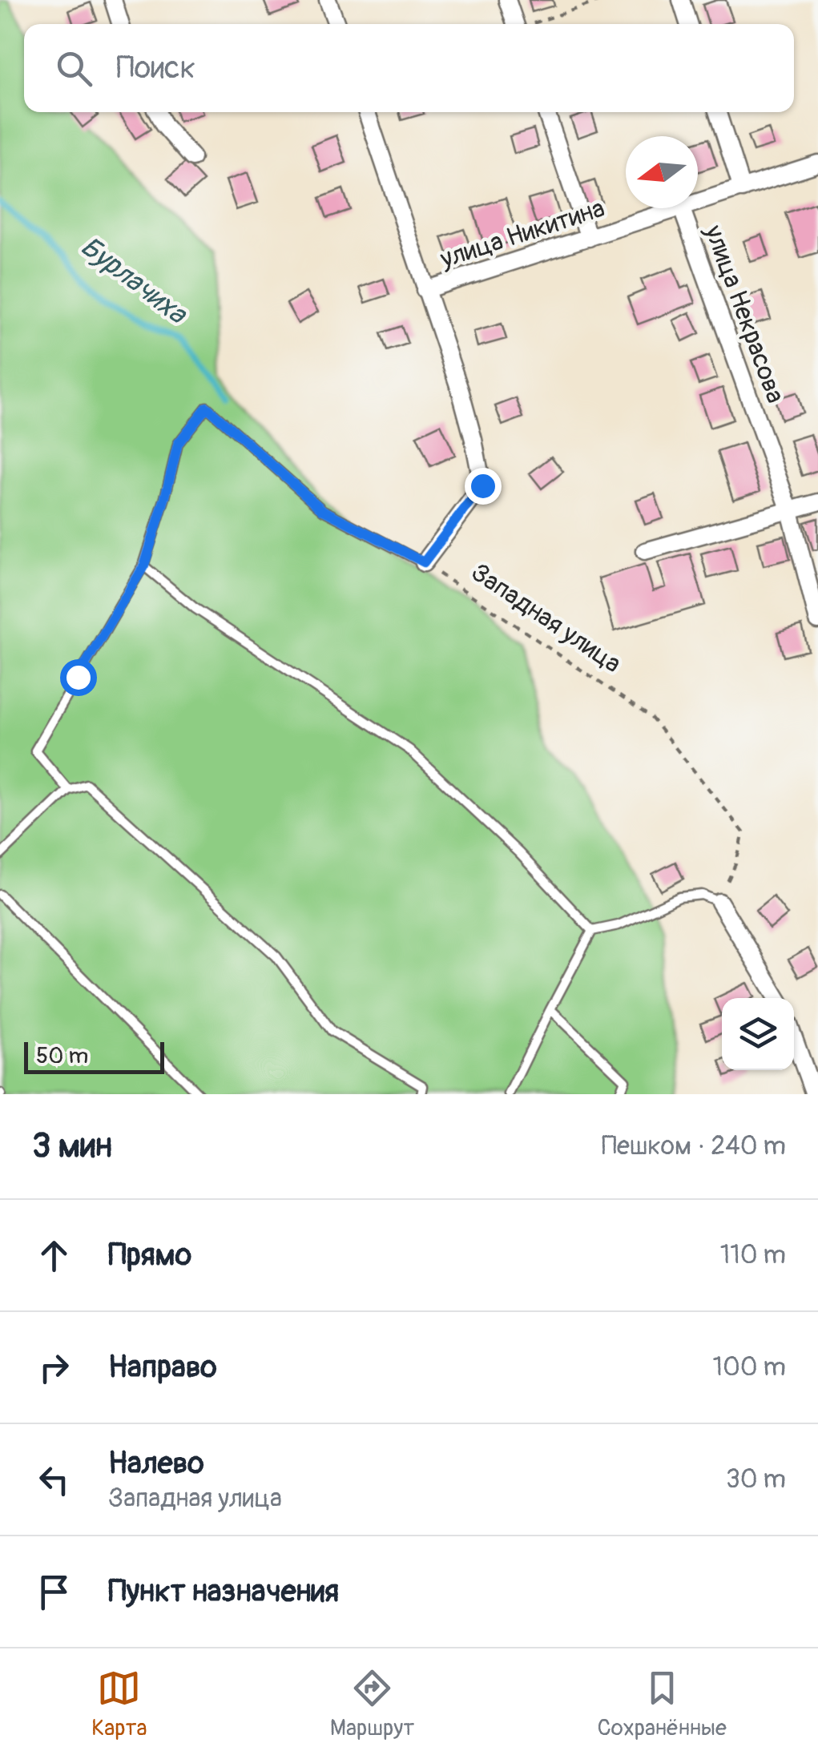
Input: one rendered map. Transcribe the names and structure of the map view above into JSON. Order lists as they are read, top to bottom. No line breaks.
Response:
{"streets":{"street":["улица Никитина","улица Некрасова"],"path":["Западная улица"]},"crossings":[["улица Никитина","улица Некрасова"]],"water":["Бурлачиха"],"scale_bar":"50 m","north":"left","page":{"search":"Поиск","scale":"50 m","heading":["3 мин","Пешком · 240 m"],"list":[["Прямо","110 m"],["Направо","100 m"],["Налево","Западная улица","30 m"],"Пункт назначения"],"nav":["Карта","Маршрут","Сохранённые"]}}
